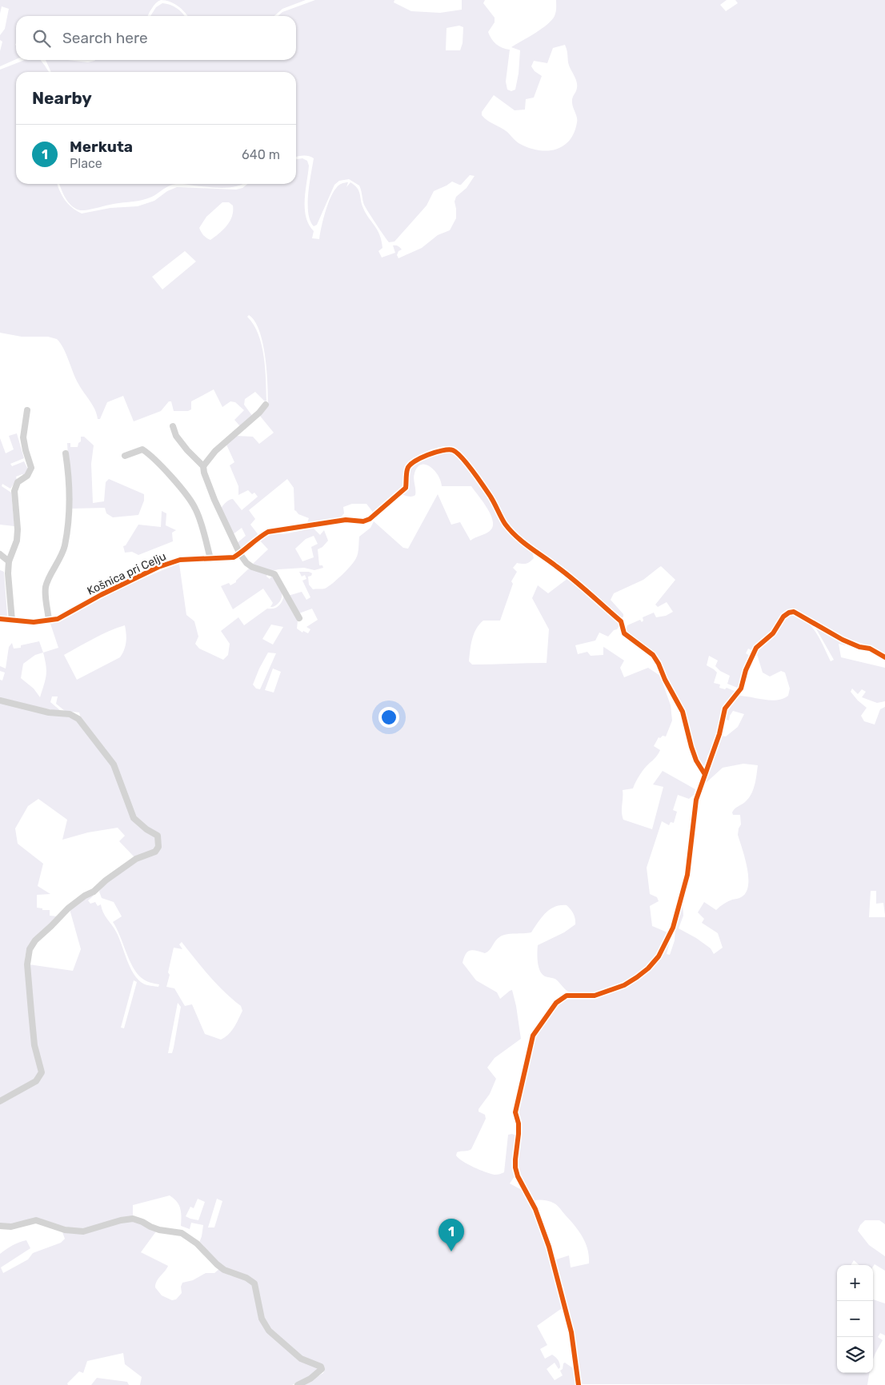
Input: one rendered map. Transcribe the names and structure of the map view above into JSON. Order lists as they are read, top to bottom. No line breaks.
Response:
{"streets":{"street":["Košnica pri Celju"]},"page":{"search":"Search here","heading":"Nearby","list":[{"mark":"1","name":"Merkuta","note":"Place","value":"640 m"}],"pins":"1","map_buttons":["+","−"]}}
